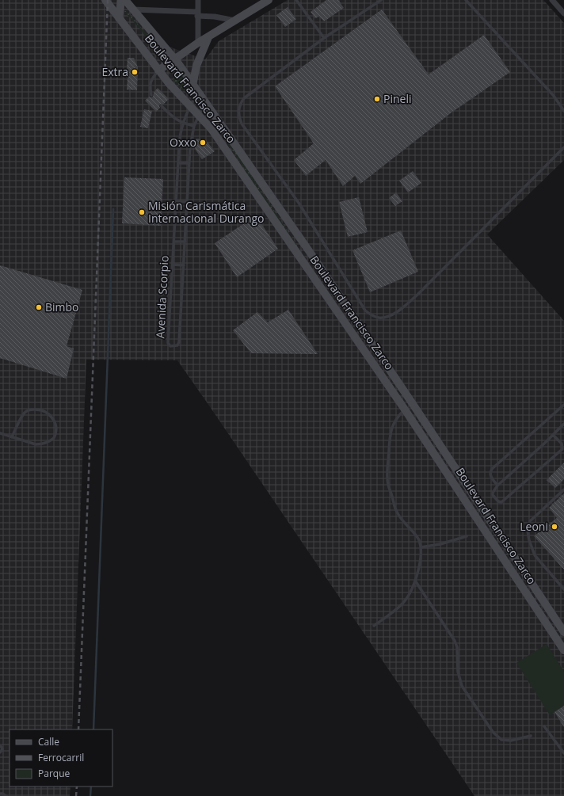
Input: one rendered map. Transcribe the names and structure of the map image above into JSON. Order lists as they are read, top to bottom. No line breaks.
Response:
{"streets":{"main road":["Boulevard Francisco Zarco"],"lane":["Avenida Scorpio"]},"crossings":[["Boulevard Francisco Zarco","Avenida Scorpio"]],"places":["Extra","Pineli","Oxxo","Misión Carismática Internacional Durango","Bimbo","Leoni"],"legend":["Calle","Ferrocarril","Parque"]}
